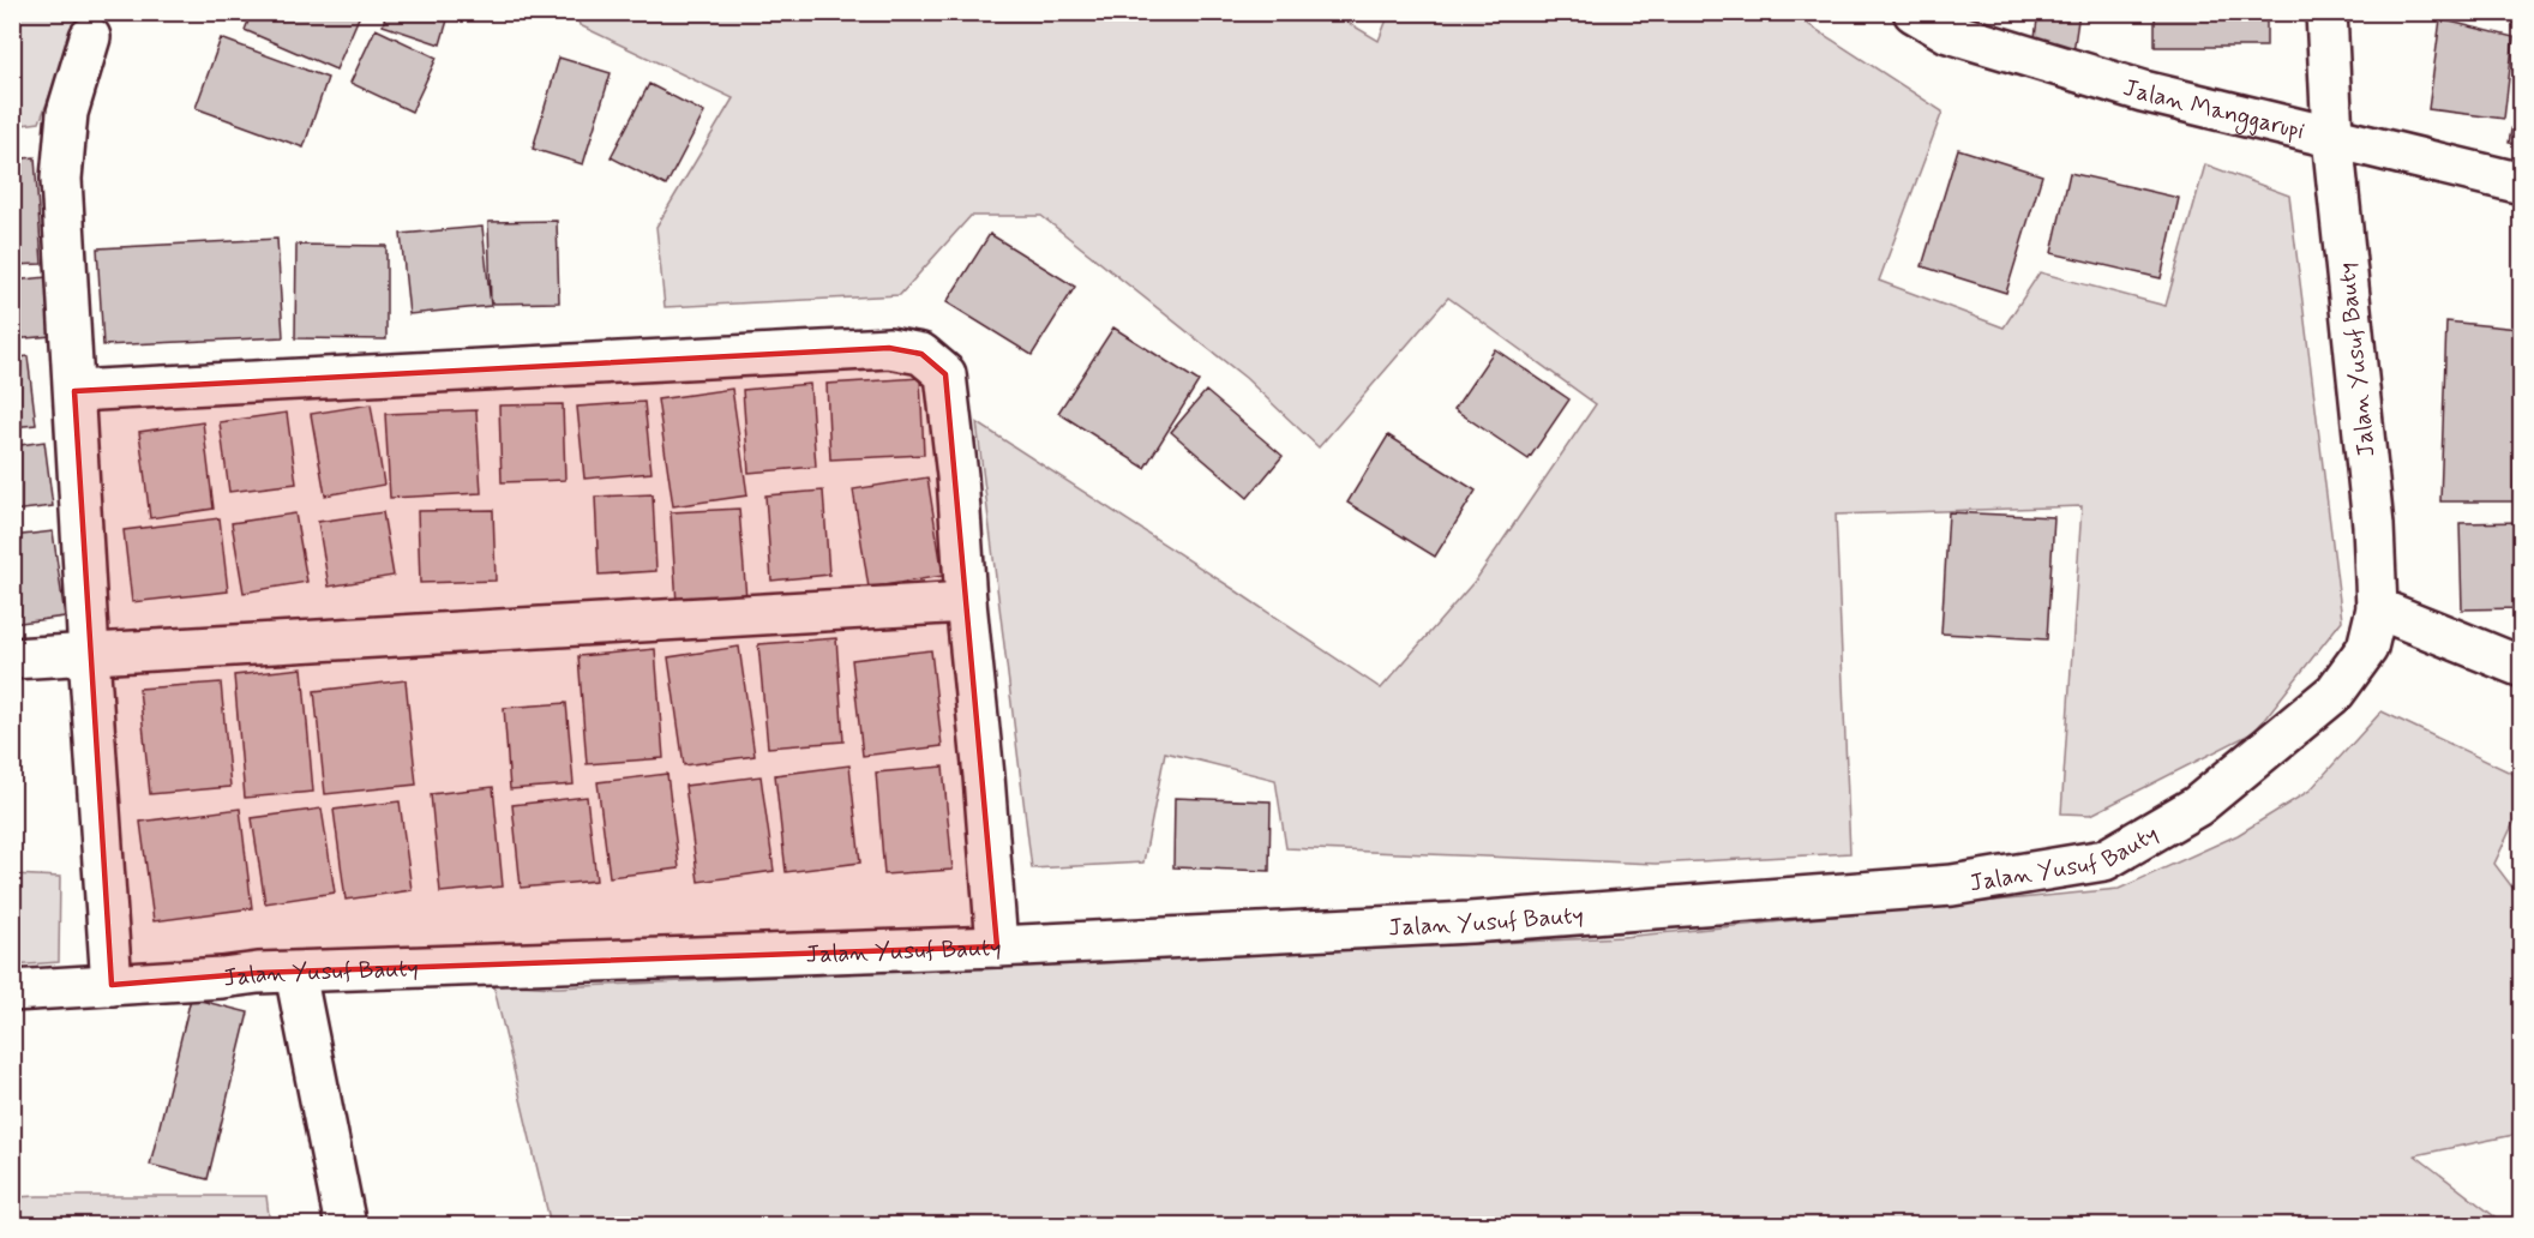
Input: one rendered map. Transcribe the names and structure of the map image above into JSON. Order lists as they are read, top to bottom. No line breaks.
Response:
{"streets":{"street":["Jalan Manggarupi","Jalan Yusuf Bauty"]},"crossings":[["Jalan Manggarupi","Jalan Yusuf Bauty"]]}
